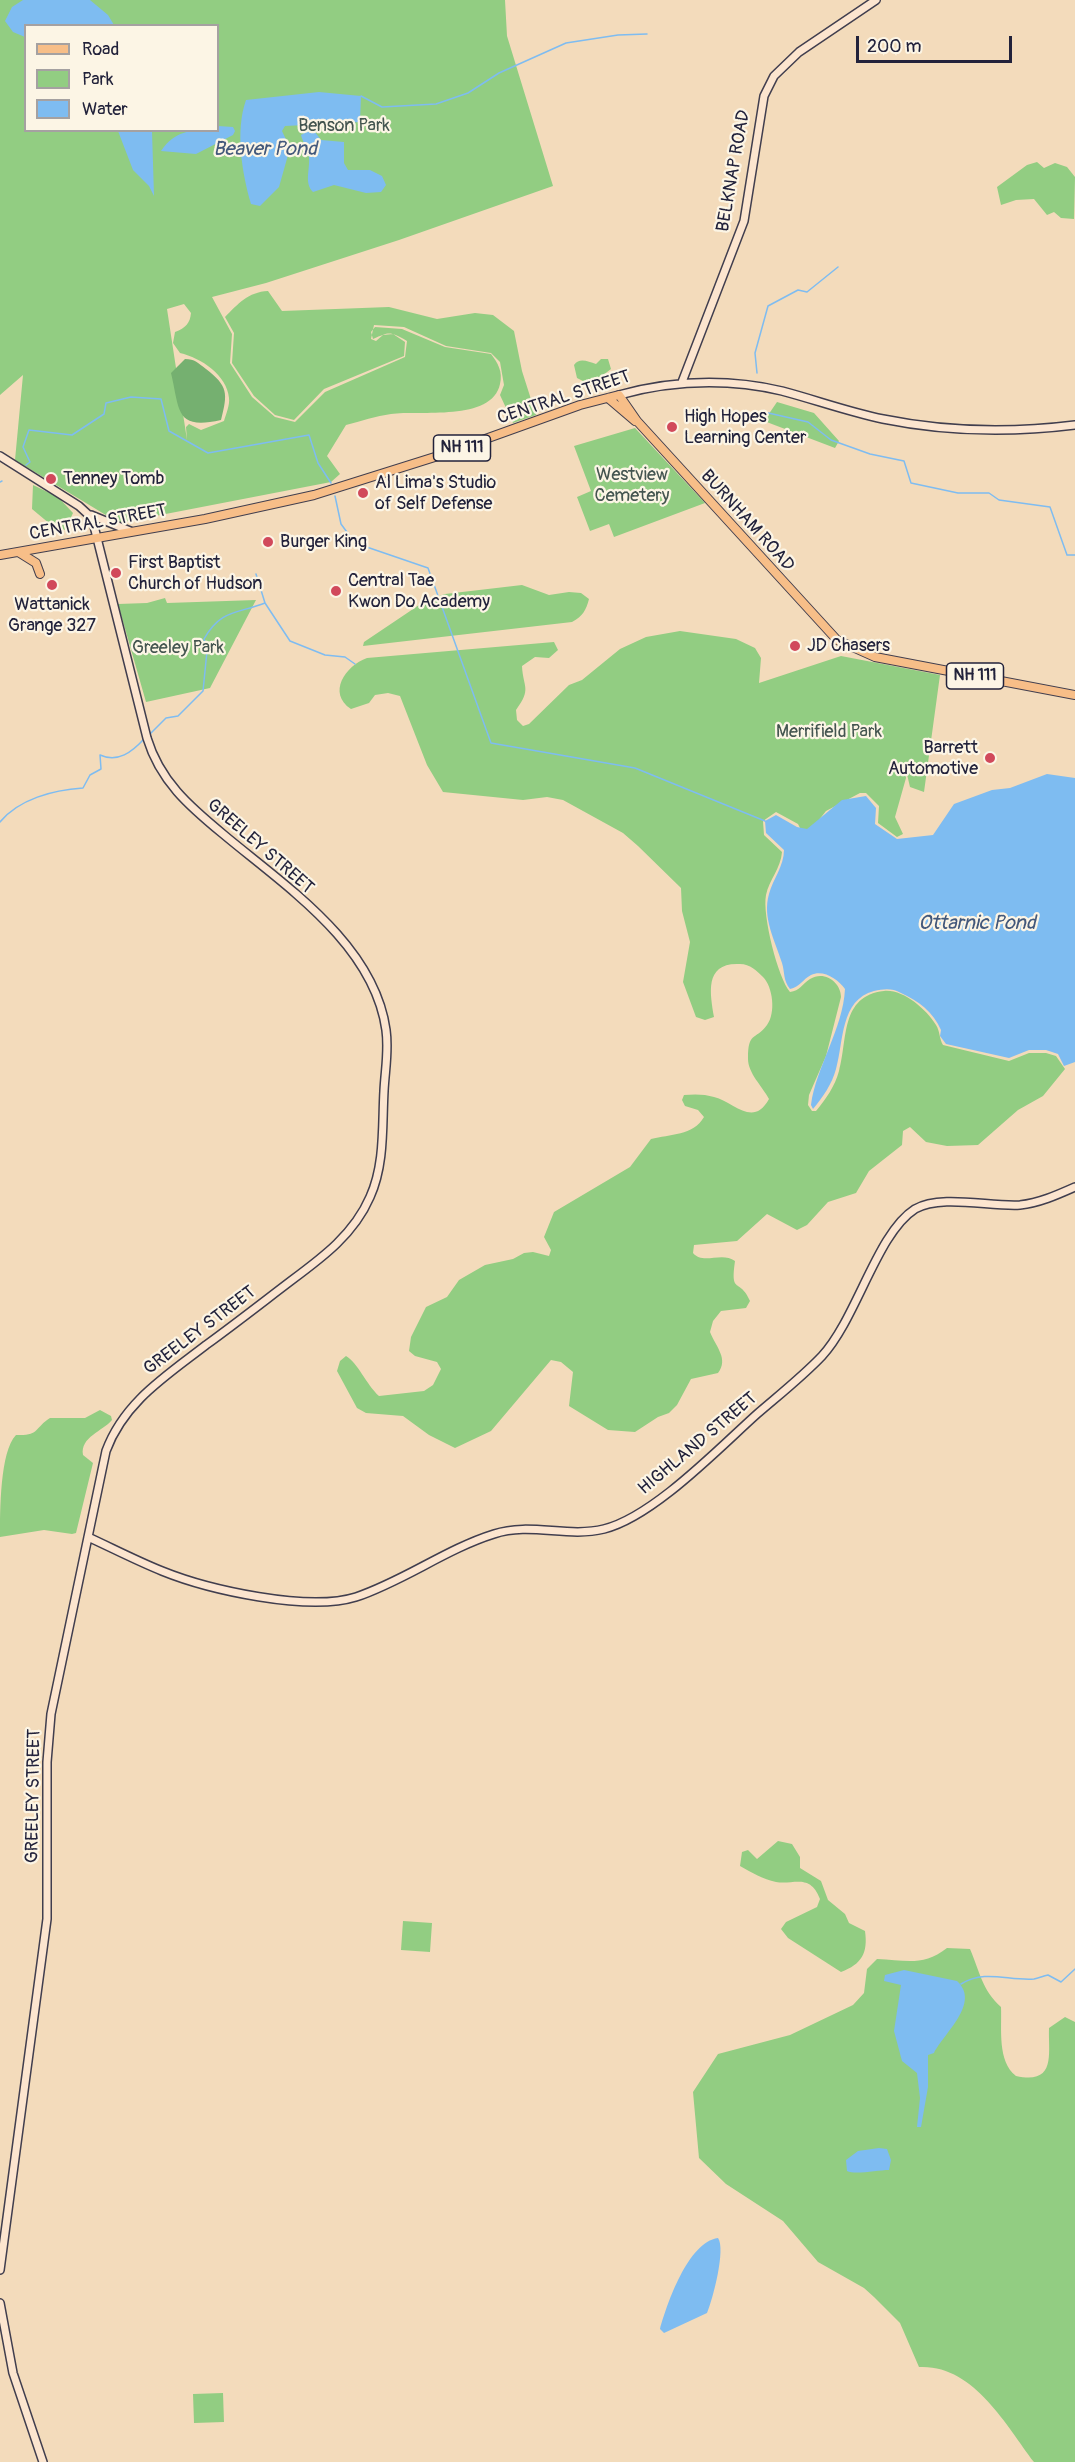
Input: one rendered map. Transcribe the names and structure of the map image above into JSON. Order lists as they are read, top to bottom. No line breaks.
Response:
{"streets":{"main road":["CENTRAL STREET","NH 111","BURNHAM ROAD"],"street":["BELKNAP ROAD","GREELEY STREET","HIGHLAND STREET"]},"crossings":[["BELKNAP ROAD","CENTRAL STREET"],["CENTRAL STREET","BURNHAM ROAD"],["CENTRAL STREET","GREELEY STREET"],["GREELEY STREET","HIGHLAND STREET"]],"water":["Beaver Pond","Ottarnic Pond"],"parks":["Benson Park","Westview Cemetery","Greeley Park","Merrifield Park"],"places":["High Hopes Learning Center","Tenney Tomb","Al Lima's Studio of Self Defense","Burger King","First Baptist Church of Hudson","Wattanick Grange 327","Central Tae Kwon Do Academy","JD Chasers","Barrett Automotive"],"legend":["Road","Park","Water"],"scale_bar":"200 m"}
